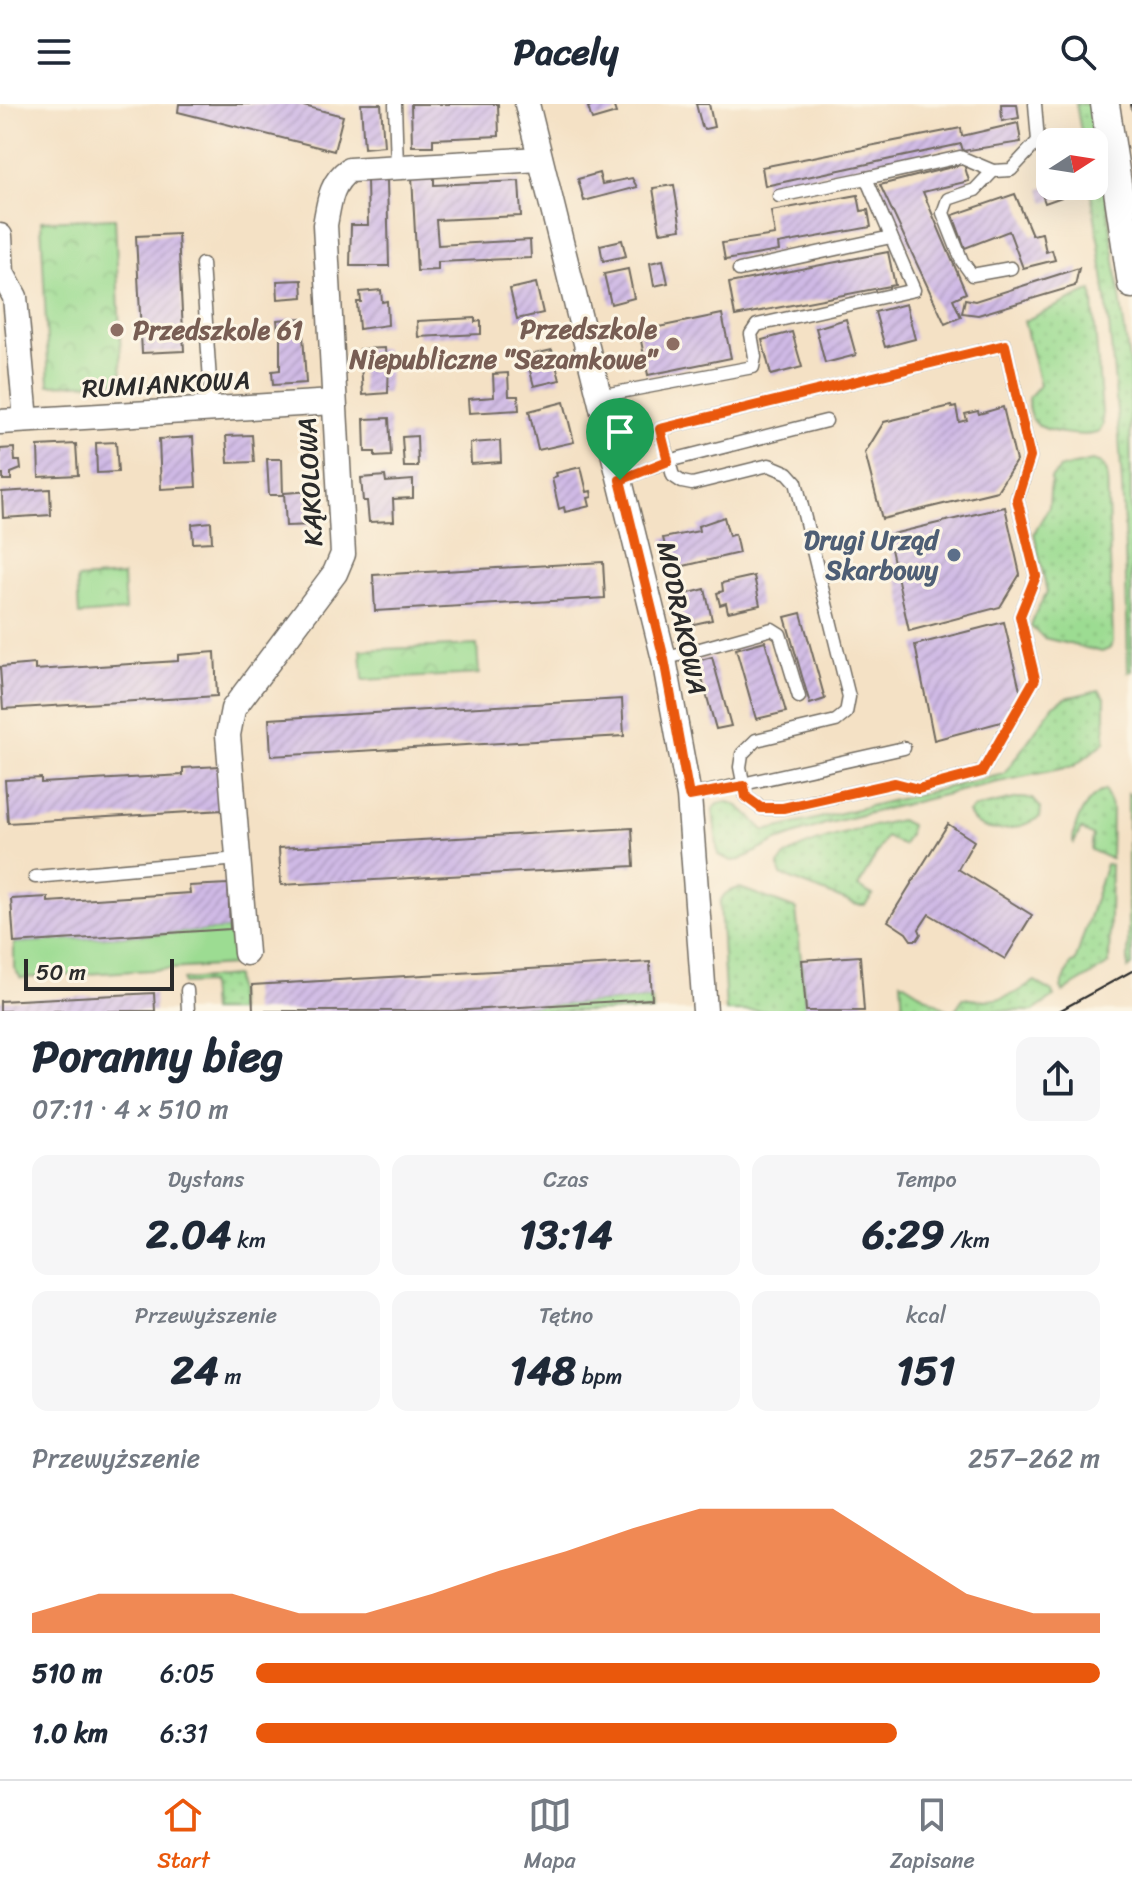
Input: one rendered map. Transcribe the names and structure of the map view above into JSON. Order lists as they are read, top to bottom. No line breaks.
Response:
{"streets":{"street":["RUMIANKOWA","KĄKOLOWA","MODRAKOWA"]},"crossings":[["RUMIANKOWA","KĄKOLOWA"],["KĄKOLOWA","MODRAKOWA"]],"places":["Przedszkole 61","Przedszkole Niepubliczne \"Sezamkowe\"","Drugi Urząd Skarbowy"],"scale_bar":"50 m","north":"right","page":{"header":"Pacely","scale":"50 m","heading":["Poranny bieg","07:11 · 4 × 510 m"],"stats":[["Dystans","2.04 km"],["Czas","13:14"],["Tempo","6:29 /km"],["Przewyższenie","24 m"],["Tętno","148 bpm"],["kcal","151"]],"chart":["Przewyższenie","257–262 m"],"list":[{"name":"510 m","note":"6:05"},{"name":"1.0 km","note":"6:31"}],"tabs":["Start","Mapa","Zapisane"]}}
